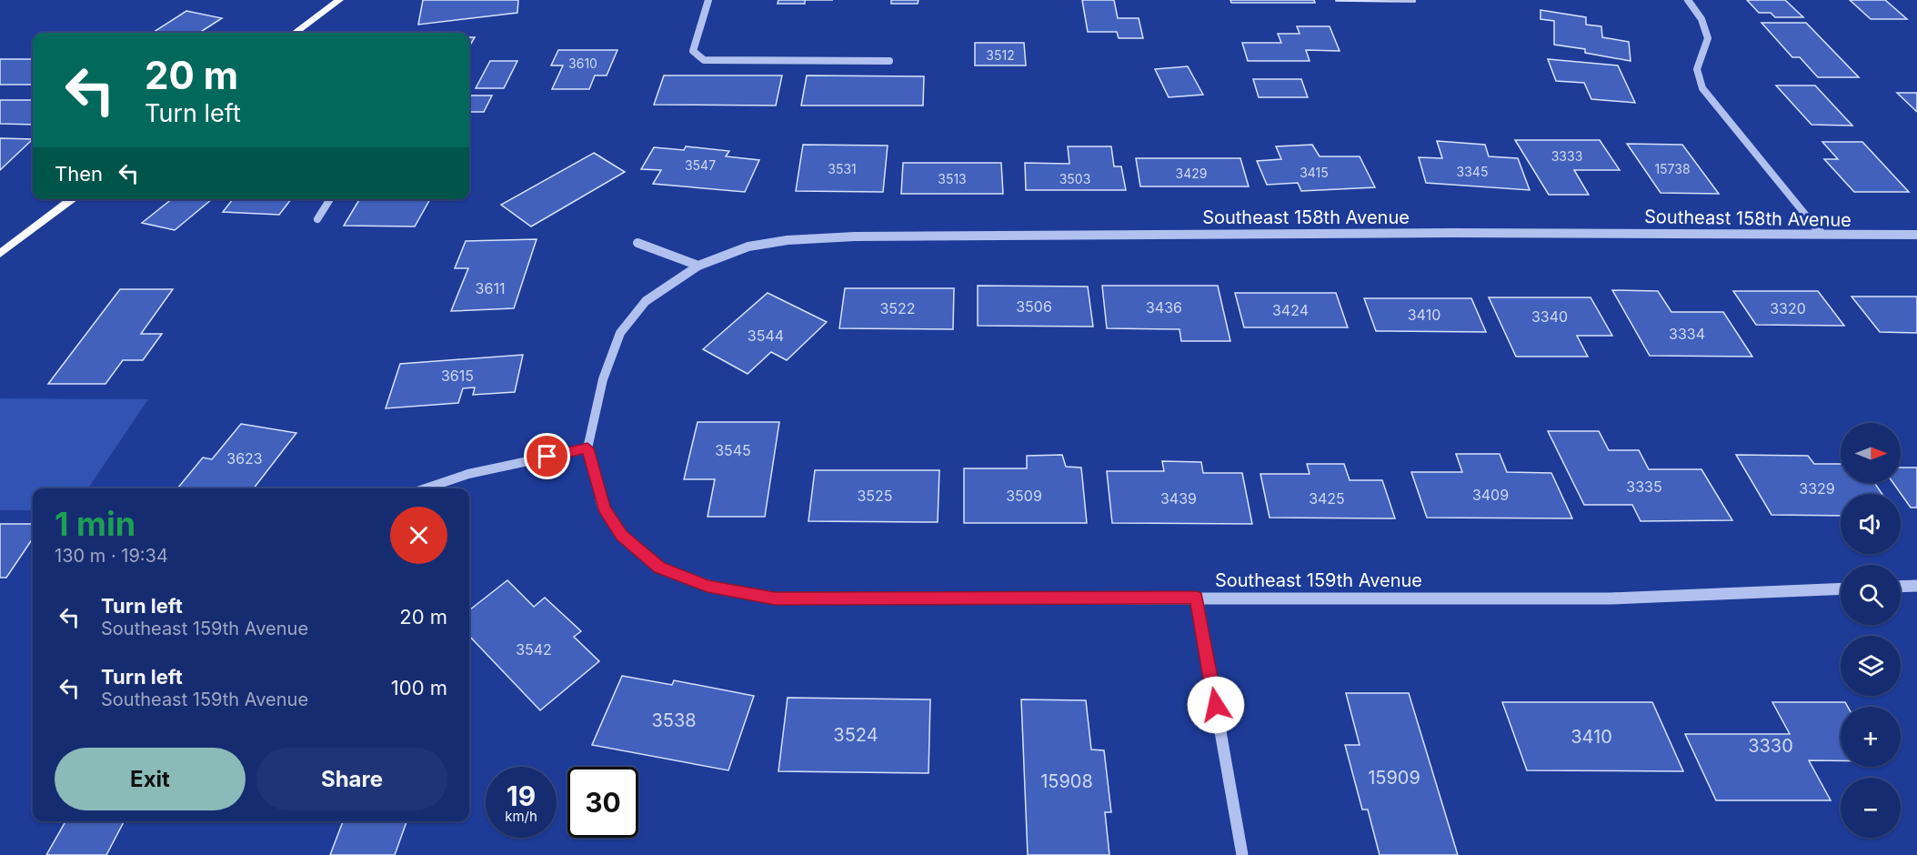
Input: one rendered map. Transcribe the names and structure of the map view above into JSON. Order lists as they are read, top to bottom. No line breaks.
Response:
{"streets":{"street":["Southeast 158th Avenue","Southeast 159th Avenue"]},"crossings":[["Southeast 158th Avenue","Southeast 159th Avenue"]],"house_numbers":["3512","3610","3333","3547","3531","15738","3345","3415","3429","3513","3503","3611","3506","3436","3522","3320","3424","3410","3340","3334","3544","3615","3545","3623","3335","3329","3409","3525","3509","3439","3425","3542","3538","3524","3410","3330","15909","15908"],"north":"right","page":{"turn":["20 m","Turn left"],"then":"Then","map_buttons":["+","−"],"heading":["1 min","130 m · 19:34"],"list":[{"name":"Turn left","note":"Southeast 159th Avenue","value":"20 m"},{"name":"Turn left","note":"Southeast 159th Avenue","value":"100 m"}],"buttons":["Exit","Share"],"speed":"19 km/h","limit":"30"}}
